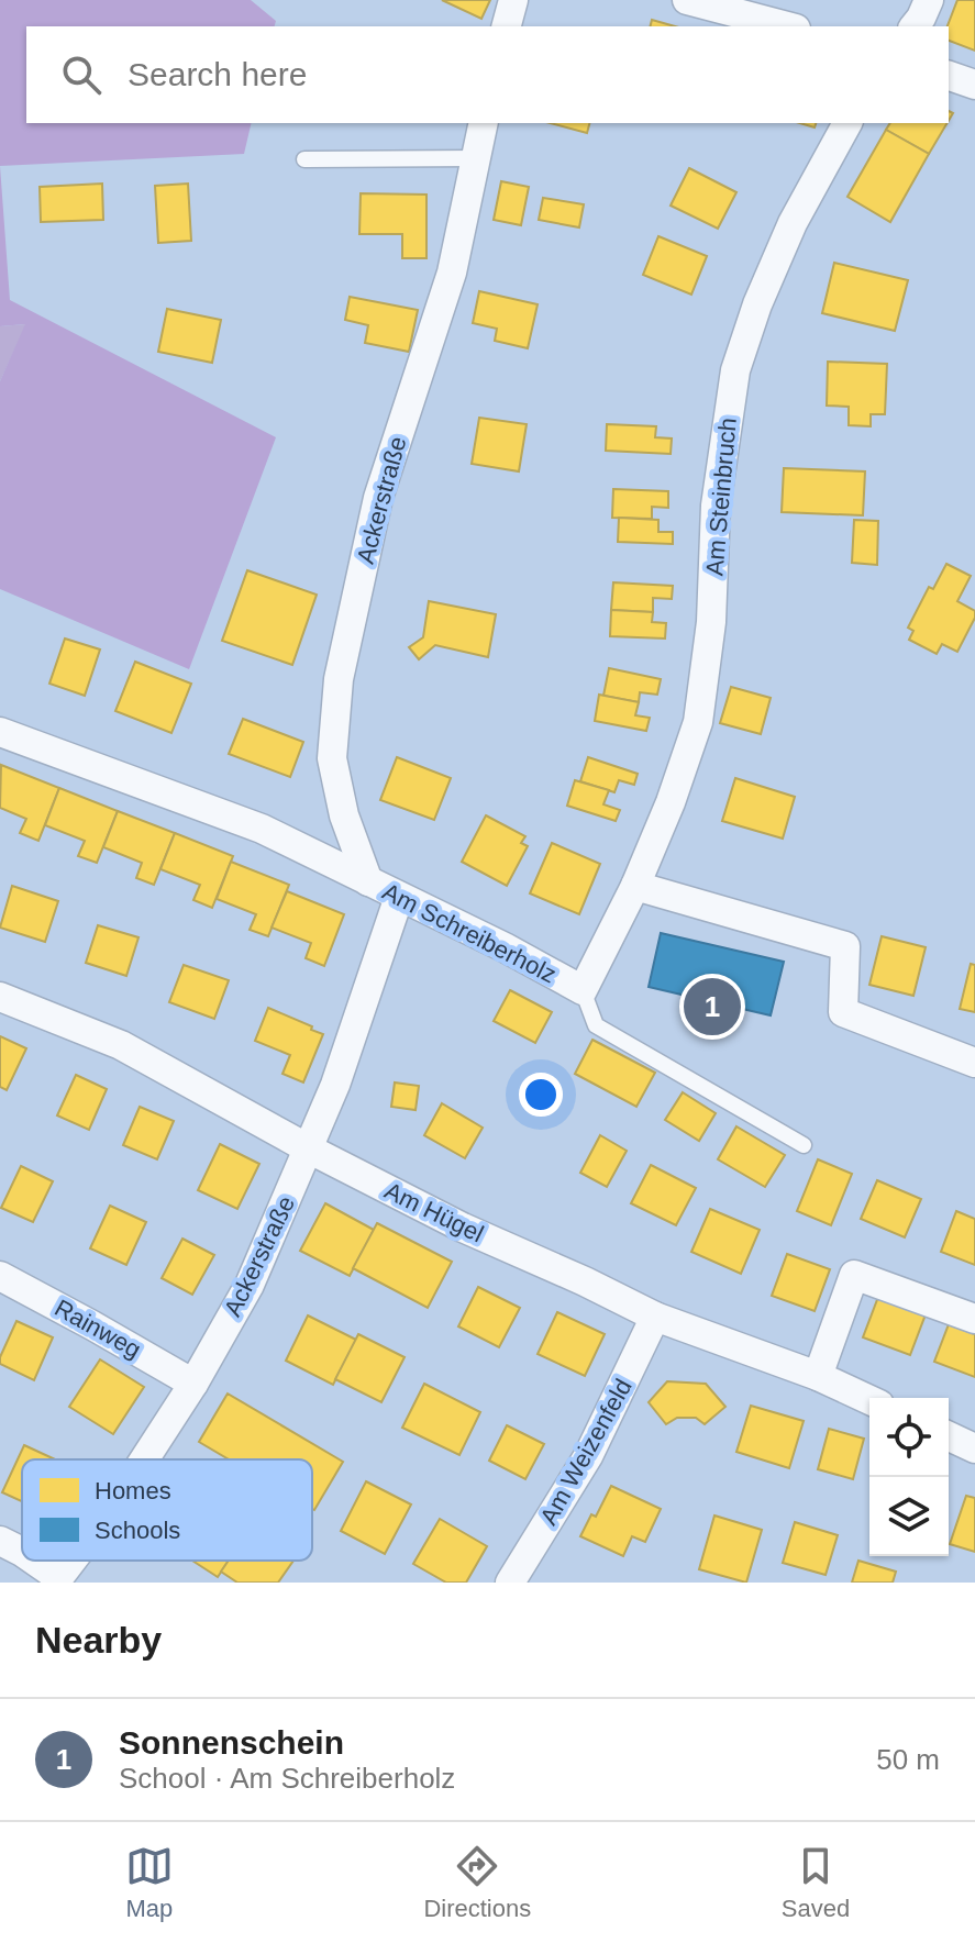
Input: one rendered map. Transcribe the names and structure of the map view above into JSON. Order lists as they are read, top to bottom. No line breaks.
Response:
{"streets":{"street":["Am Steinbruch","Ackerstraße","Am Schreiberholz","Am Hügel","Rainweg","Am Weizenfeld"]},"crossings":[["Am Steinbruch","Am Schreiberholz"],["Ackerstraße","Am Schreiberholz"],["Ackerstraße","Am Hügel"],["Ackerstraße","Rainweg"],["Am Hügel","Am Weizenfeld"]],"legend":["Homes","Schools"],"page":{"search":"Search here","pins":"1","heading":"Nearby","list":[{"mark":"1","name":"Sonnenschein","note":"School · Am Schreiberholz","value":"50 m"}],"nav":["Map","Directions","Saved"]}}
